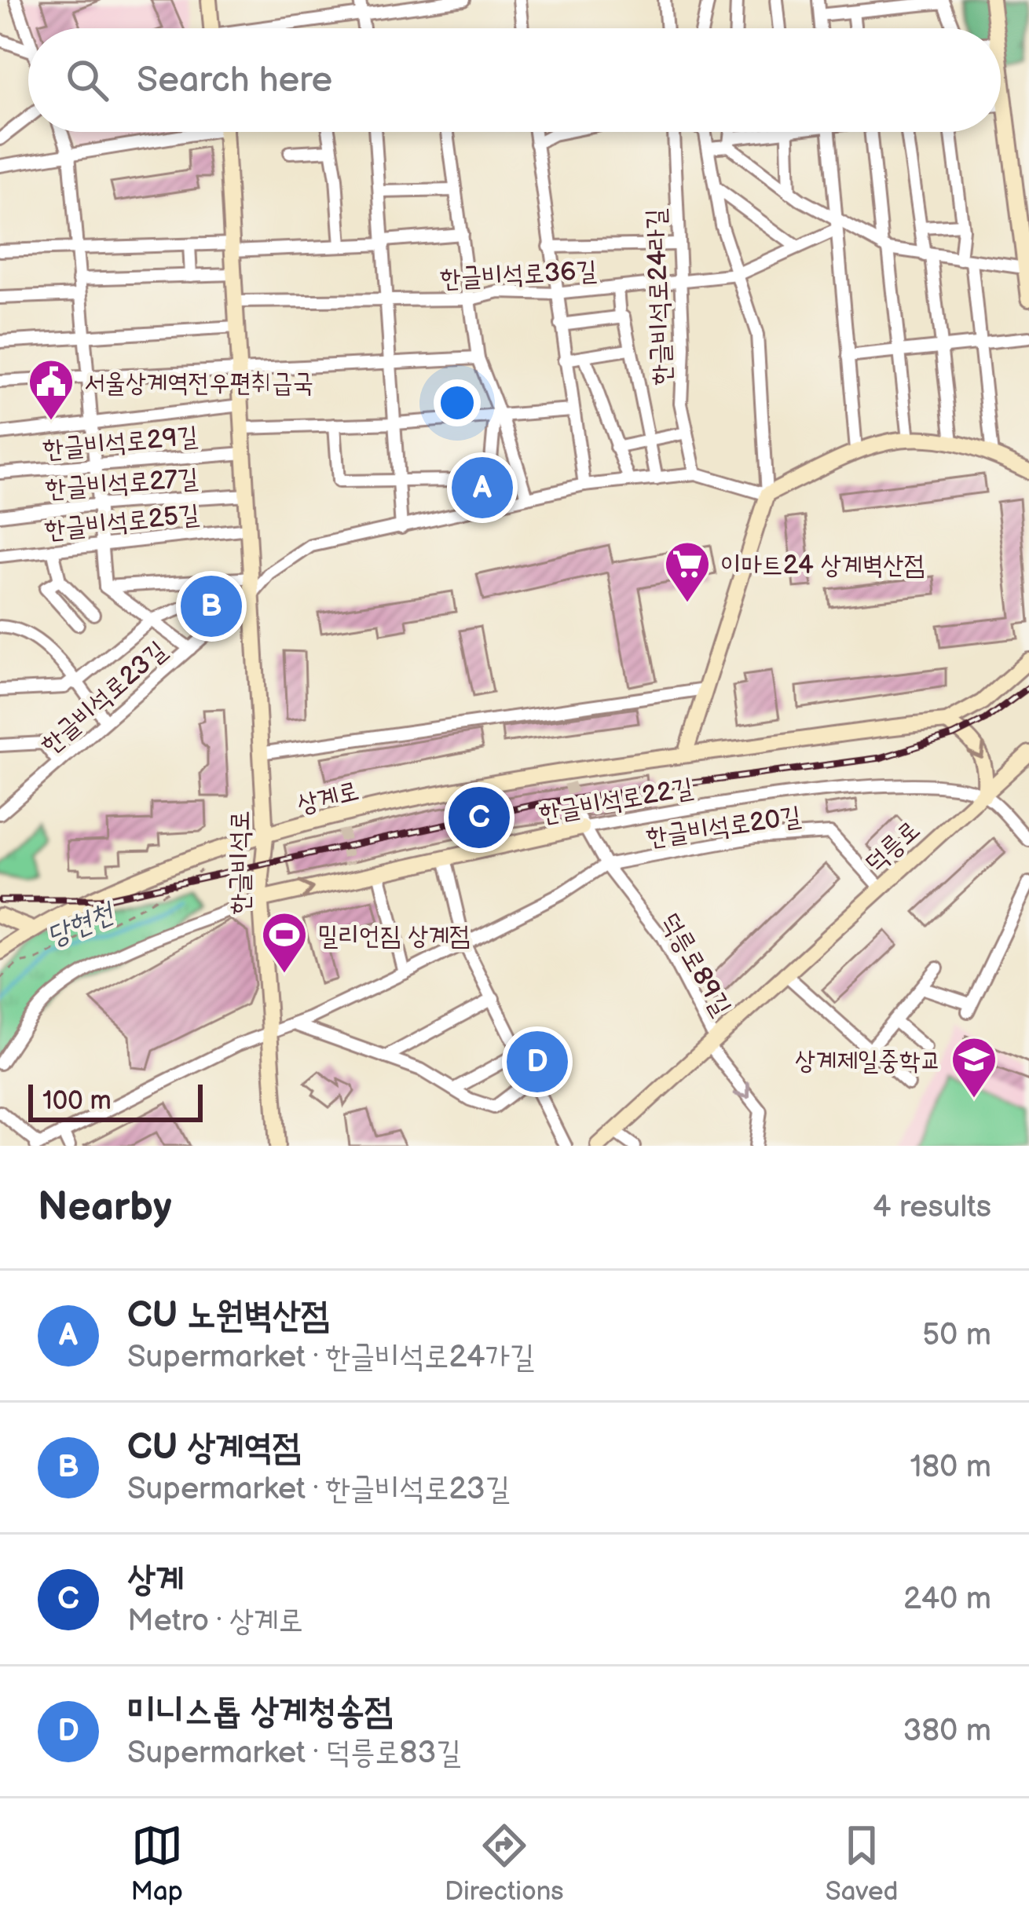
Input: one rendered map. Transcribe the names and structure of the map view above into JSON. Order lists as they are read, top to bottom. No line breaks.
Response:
{"streets":{"main road":["상계로","한글비석로22길","덕릉로","한글비석로"],"street":["한글비석로36길","한글비석로24라길","한글비석로29길","한글비석로27길","한글비석로25길","한글비석로23길","한글비석로20길","덕릉로89길"]},"crossings":[["한글비석로36길","한글비석로24라길"],["한글비석로36길","한글비석로"],["한글비석로24라길","한글비석로23길"],["한글비석로29길","한글비석로"],["한글비석로27길","한글비석로"],["한글비석로25길","한글비석로"],["한글비석로23길","한글비석로"],["상계로","한글비석로"],["한글비석로22길","덕릉로"],["한글비석로22길","한글비석로"],["한글비석로20길","덕릉로"],["한글비석로20길","한글비석로"],["한글비석로20길","덕릉로89길"],["덕릉로","덕릉로89길"]],"water":["당현천"],"places":{"public building":["서울상계역전우편취급국"],"supermarket":["이마트24 상계벽산점"],"sports":["밀리언짐 상계점"],"school or university":["상계제일중학교"]},"scale_bar":"100 m","page":{"search":"Search here","pins":["A","B","C","D"],"scale":"100 m","heading":["Nearby","4 results"],"list":[{"mark":"A","name":"CU 노원벽산점","note":"Supermarket · 한글비석로24가길","value":"50 m"},{"mark":"B","name":"CU 상계역점","note":"Supermarket · 한글비석로23길","value":"180 m"},{"mark":"C","name":"상계","note":"Metro · 상계로","value":"240 m"},{"mark":"D","name":"미니스톱 상계청송점","note":"Supermarket · 덕릉로83길","value":"380 m"}],"nav":["Map","Directions","Saved"]}}
